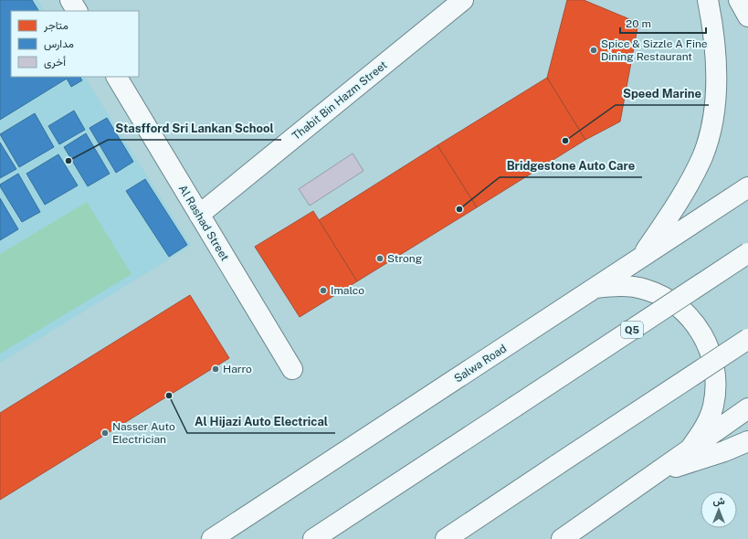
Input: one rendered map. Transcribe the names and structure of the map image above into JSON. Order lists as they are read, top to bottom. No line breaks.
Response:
{"streets":{"main road":["Thabit Bin Hazm Street","Al Rashad Street","Q5","Salwa Road"]},"crossings":[["Thabit Bin Hazm Street","Al Rashad Street"]],"places":["Spice & Sizzle A Fine Dining Restaurant","Speed Marine","Stasfford Sri Lankan School","Bridgestone Auto Care","Strong","Imalco","Harro","Al Hijazi Auto Electrical","Nasser Auto Electrician"],"legend":["متاجر","مدارس","أخرى"],"scale_bar":"20 m","north":"top"}
